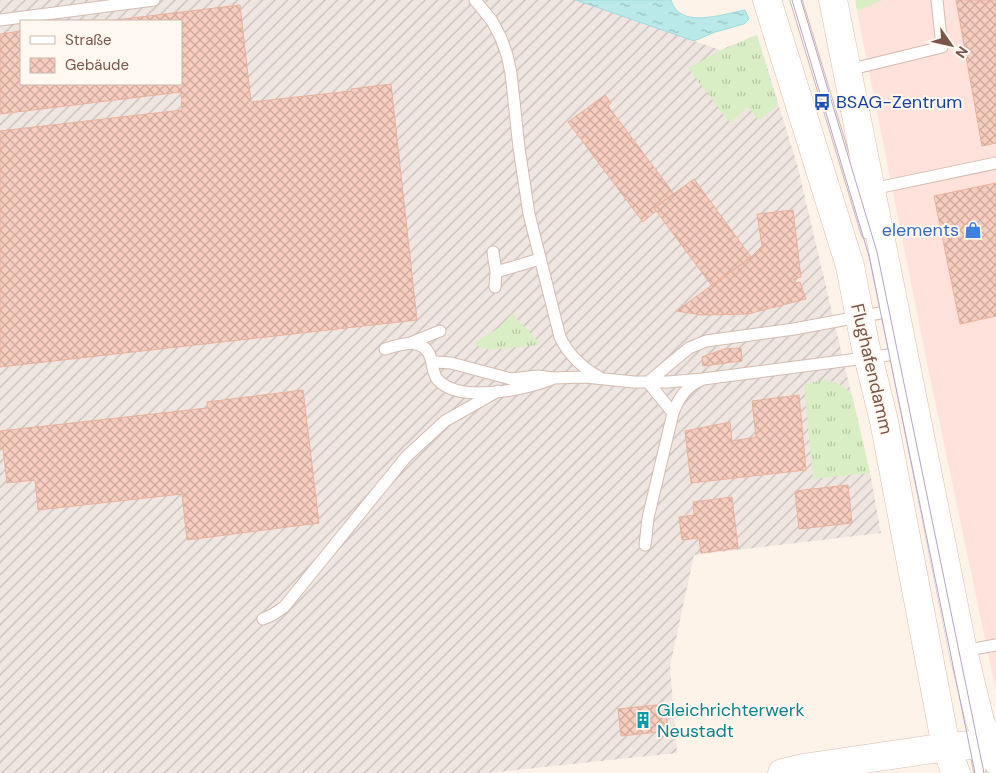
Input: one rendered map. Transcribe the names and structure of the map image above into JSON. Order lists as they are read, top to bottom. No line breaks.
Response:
{"streets":{"main road":["Flughafendamm"]},"places":{"bus stop":["BSAG-Zentrum"],"shop":["elements"],"building":["Gleichrichterwerk Neustadt"]},"legend":["Straße","Gebäude"],"north":"bottom right"}
